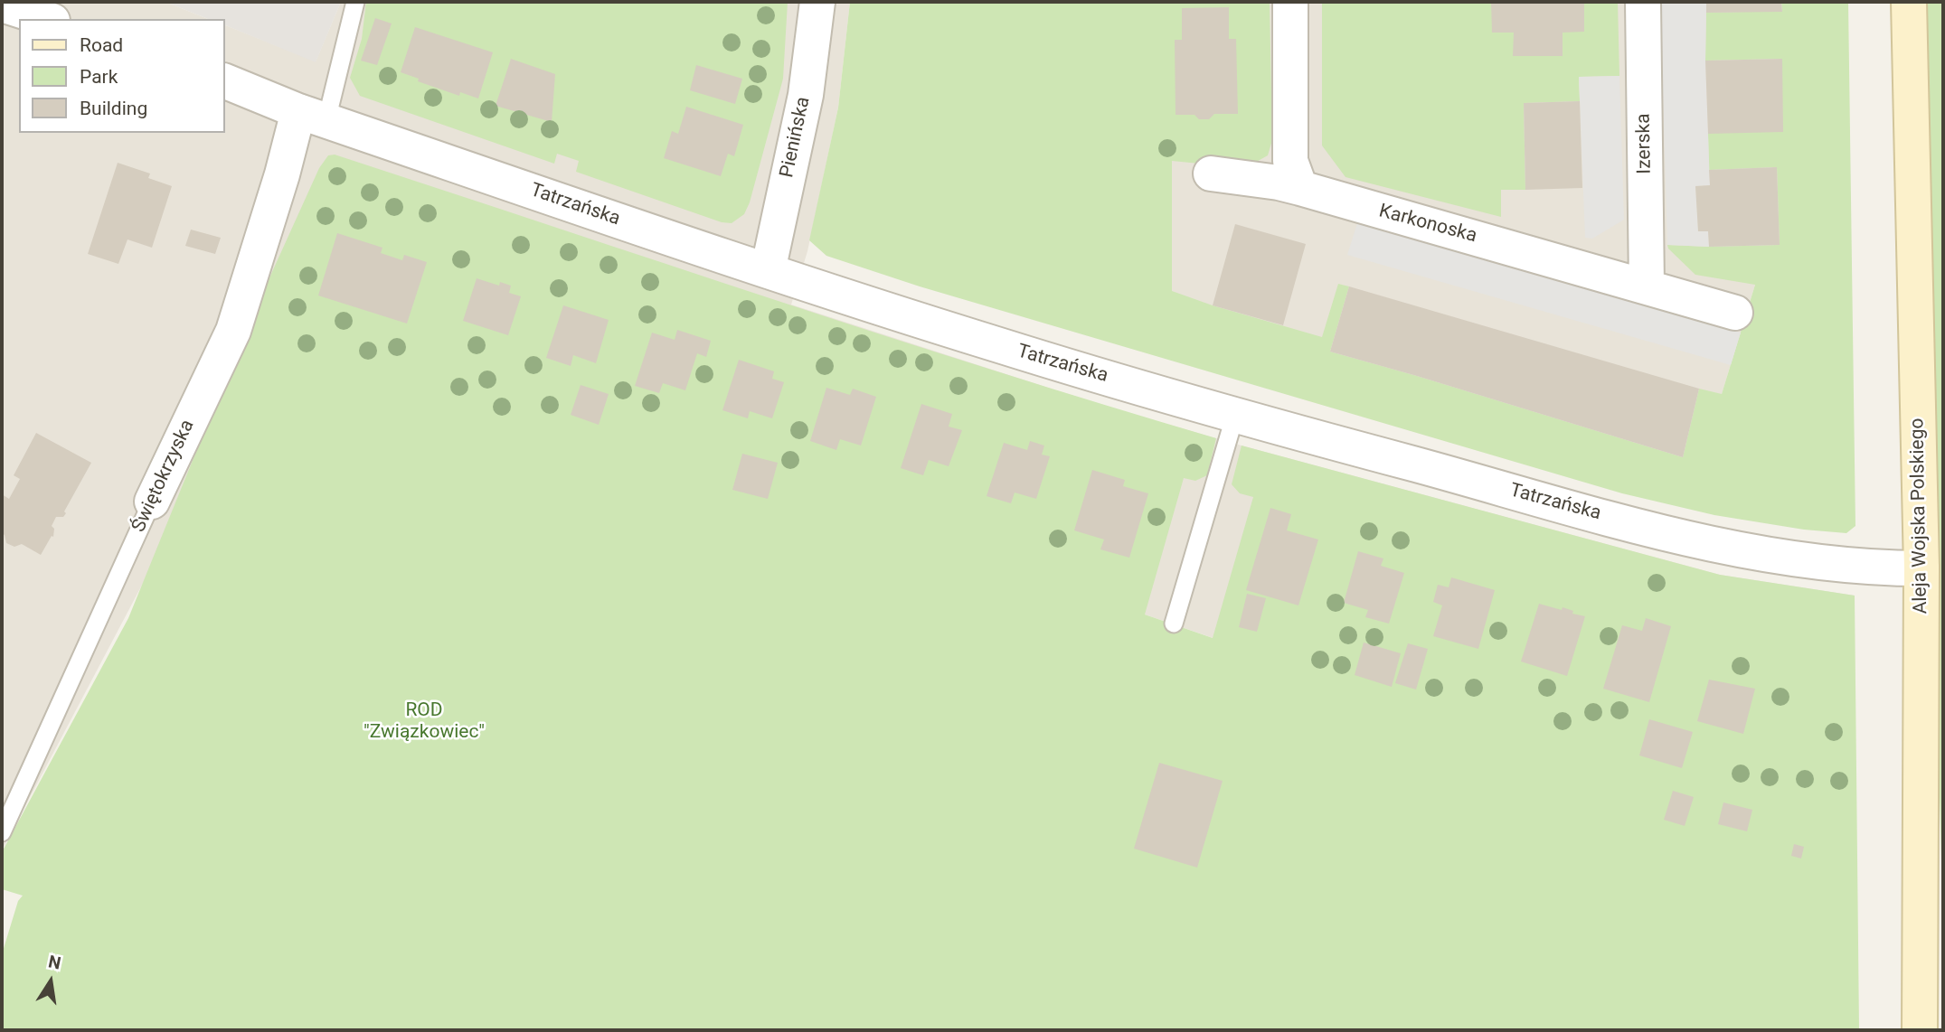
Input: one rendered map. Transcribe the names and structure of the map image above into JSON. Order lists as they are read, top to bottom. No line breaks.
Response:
{"streets":{"street":["Pienińska","Izerska","Tatrzańska","Karkonoska","Świętokrzyska","Aleja Wojska Polskiego"]},"crossings":[["Pienińska","Tatrzańska"],["Izerska","Karkonoska"],["Tatrzańska","Świętokrzyska"],["Tatrzańska","Aleja Wojska Polskiego"]],"parks":["ROD \"Związkowiec\""],"legend":["Road","Park","Building"],"north":"top"}
